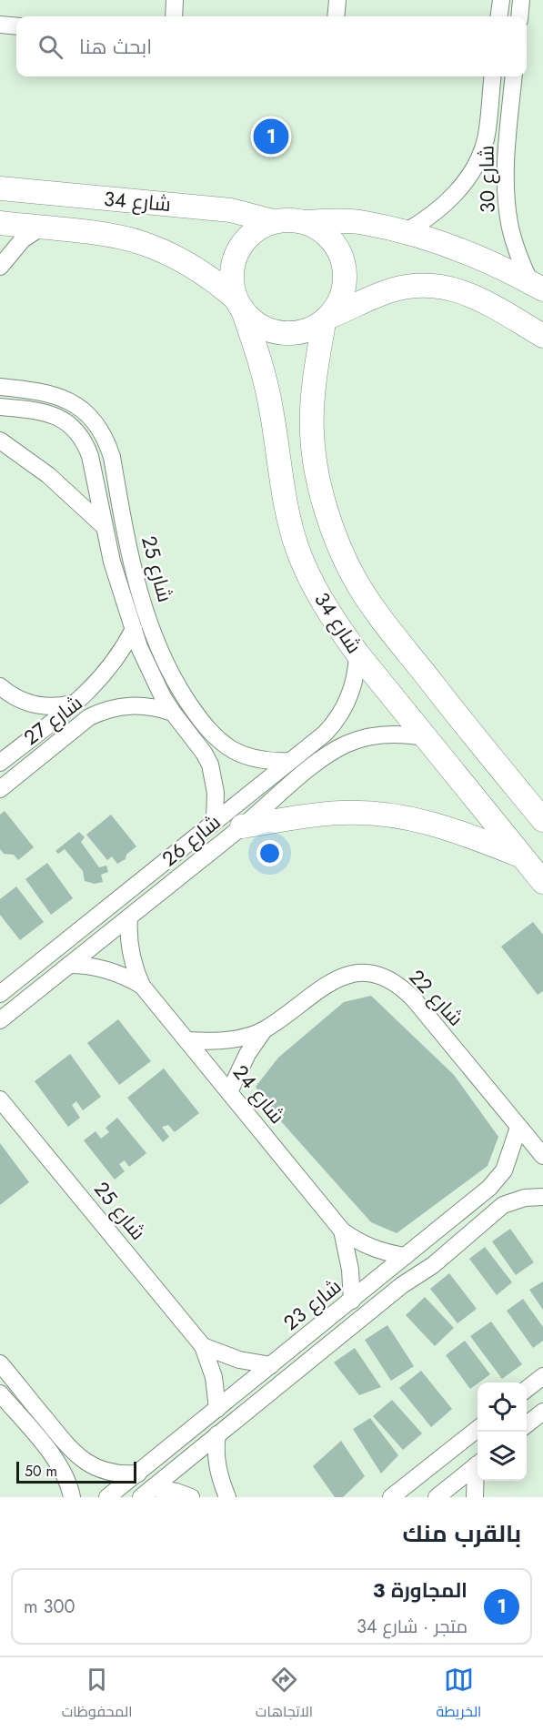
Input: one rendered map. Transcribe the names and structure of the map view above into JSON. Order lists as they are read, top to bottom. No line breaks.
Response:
{"streets":{"street":["شارع 30","شارع 34","شارع 25","شارع 27","شارع 26","شارع 22","شارع 24","شارع 23"]},"crossings":[["شارع 34","شارع 26"],["شارع 25","شارع 27"],["شارع 25","شارع 26"],["شارع 25","شارع 23"],["شارع 26","شارع 24"],["شارع 22","شارع 24"],["شارع 22","شارع 23"],["شارع 24","شارع 23"]],"scale_bar":"50 m","page":{"search":"ابحث هنا","pins":"1","scale":"50 m","heading":"بالقرب منك","list":[{"mark":"1","name":"المجاورة 3","note":"متجر · شارع 34","value":"300 m"}],"nav":["الخريطة","الاتجاهات","المحفوظات"]}}
